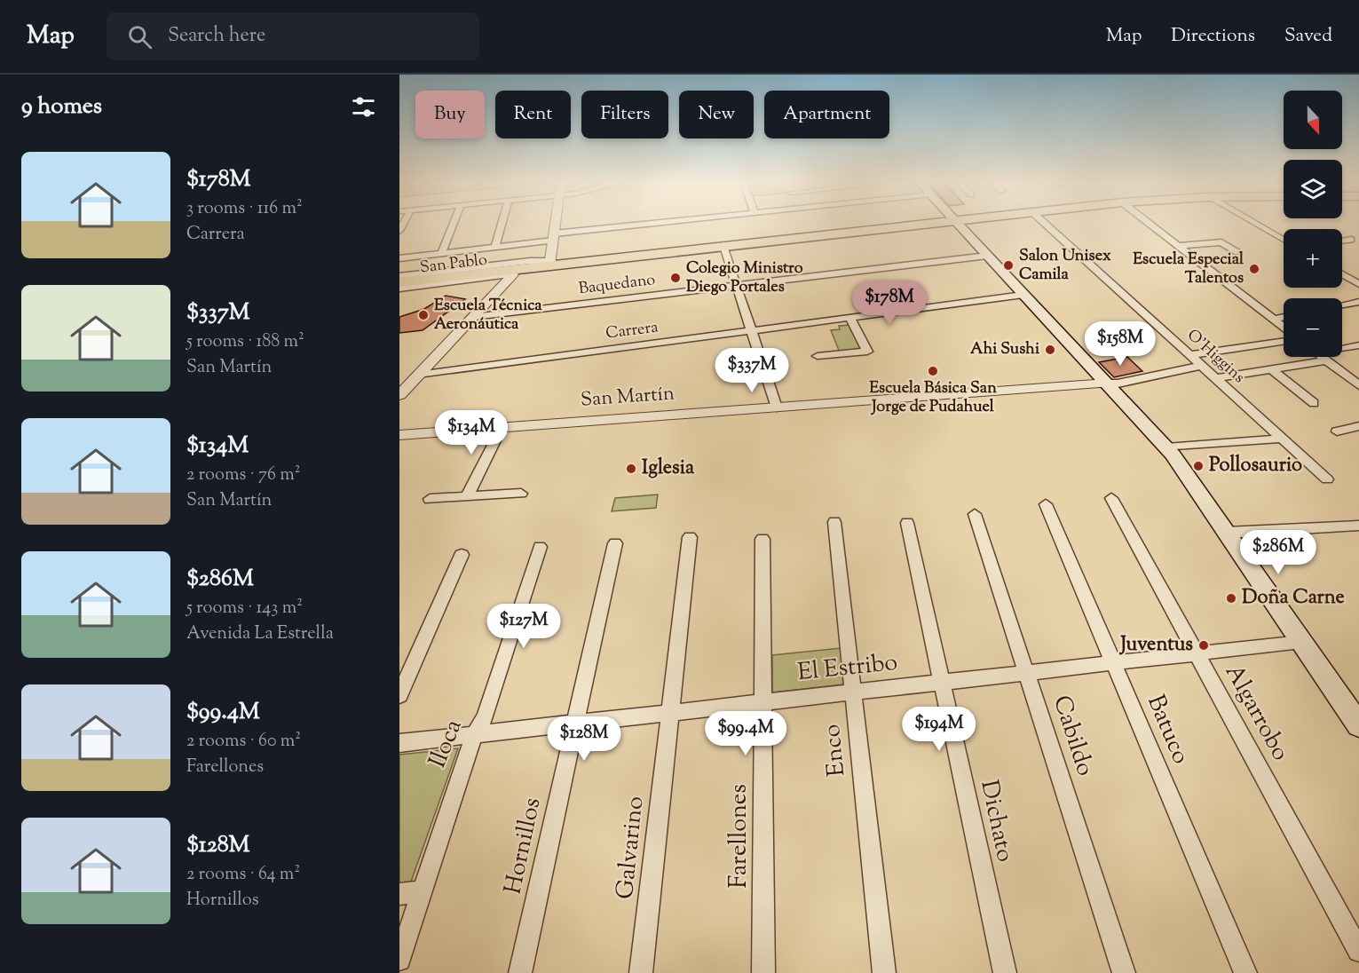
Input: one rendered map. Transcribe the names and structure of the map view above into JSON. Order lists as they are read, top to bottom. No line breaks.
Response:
{"streets":{"main road":["San Pablo"],"street":["Baquedano","Carrera","O'Higgins","San Martín","El Estribo","Algarrobo","Batuco","Cabildo","Iloca","Enco","Dichato","Farellones","Hornillos","Galvarino"]},"crossings":[["O'Higgins","San Martín"],["El Estribo","Algarrobo"],["El Estribo","Batuco"],["El Estribo","Cabildo"],["El Estribo","Iloca"],["El Estribo","Enco"],["El Estribo","Dichato"],["El Estribo","Farellones"],["El Estribo","Hornillos"],["El Estribo","Galvarino"]],"places":["Salon Unisex Camila","Escuela Especial Talentos","Colegio Ministro Diego Portales","Escuela Técnica Aeronáutica","Ahi Sushi","Escuela Básica San Jorge de Pudahuel","Pollosaurio","Iglesia","Doña Carne","Juventus"],"north":"bottom","page":{"header":"Map","search":"Search here","nav":["Map","Directions","Saved"],"heading":"9 homes","map_buttons":["+","−"],"chip":["Buy","Rent","Filters","New","Apartment"],"list":[{"name":"$178M","note":"3 rooms · 116 m² · Carrera"},{"name":"$337M","note":"5 rooms · 188 m² · San Martín"},{"name":"$134M","note":"2 rooms · 76 m² · San Martín"},{"name":"$286M","note":"5 rooms · 143 m² · Avenida La Estrella"},{"name":"$99.4M","note":"2 rooms · 60 m² · Farellones"},{"name":"$128M","note":"2 rooms · 64 m² · Hornillos"}],"price":["$178M","$158M","$337M","$134M","$286M","$127M","$194M","$99.4M","$128M"]}}
